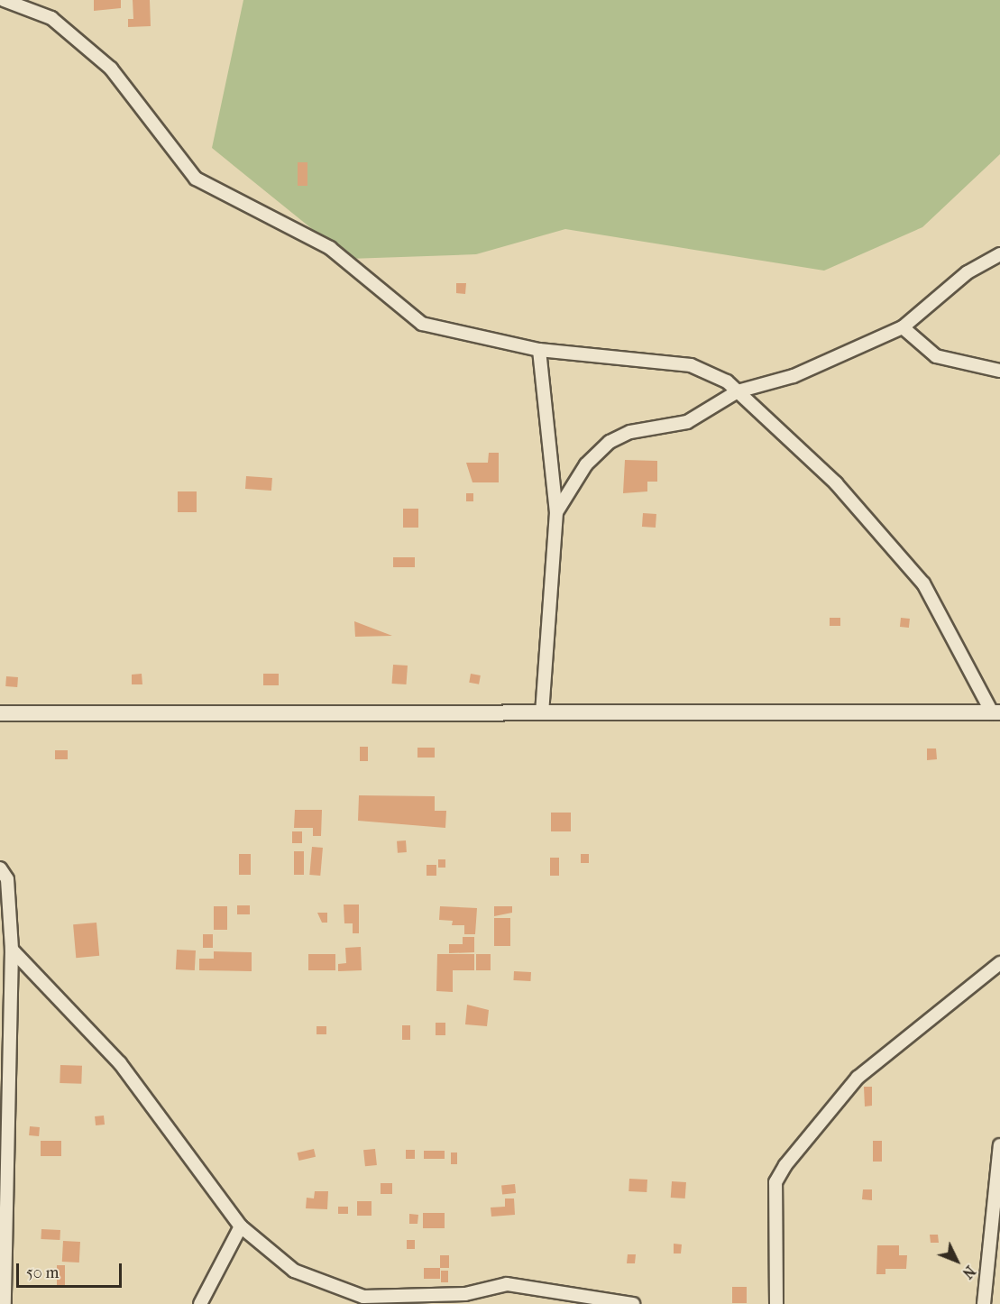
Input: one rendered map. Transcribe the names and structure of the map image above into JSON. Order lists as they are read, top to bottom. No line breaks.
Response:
{"scale_bar":"50 m","north":"bottom right"}
